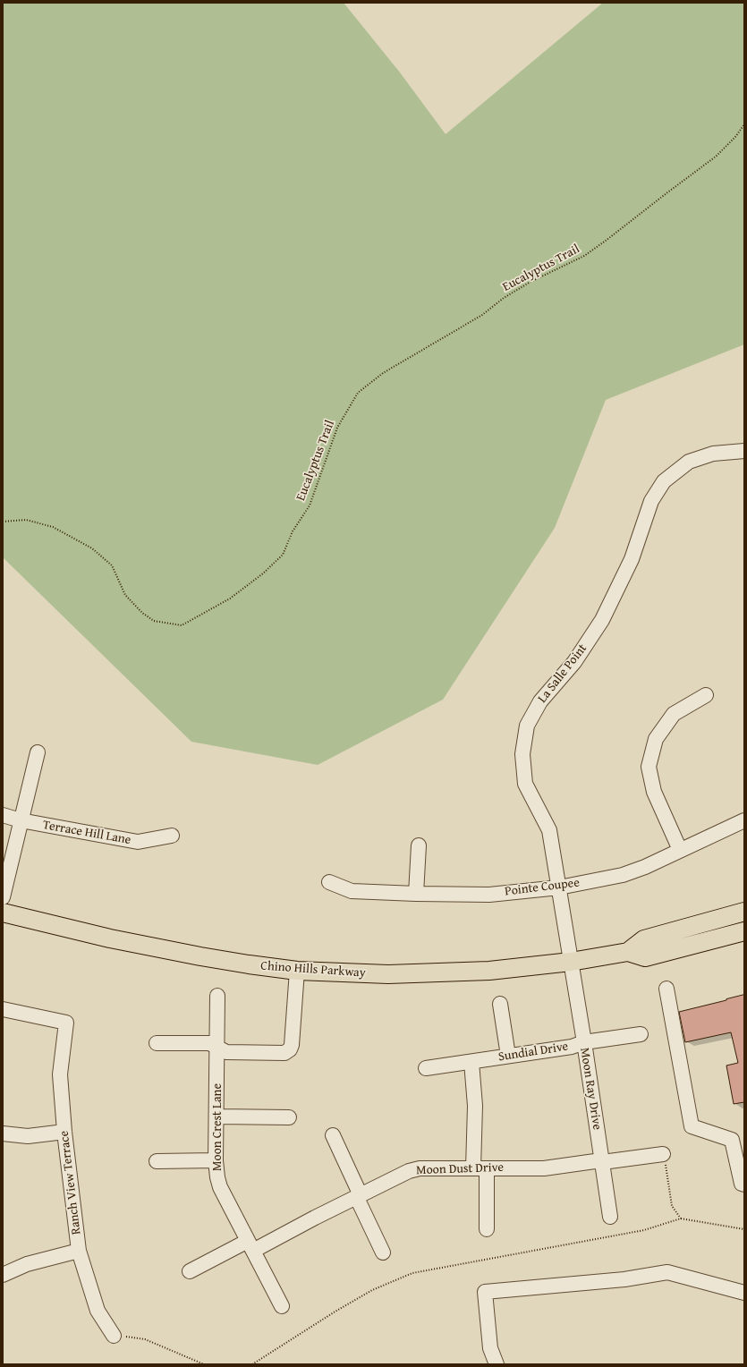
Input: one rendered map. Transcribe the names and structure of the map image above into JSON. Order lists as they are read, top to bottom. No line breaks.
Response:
{"streets":{"main road":["Chino Hills Parkway"],"street":["La Salle Point","Terrace Hill Lane","Pointe Coupee","Sundial Drive","Moon Ray Drive","Moon Crest Lane","Moon Dust Drive","Ranch View Terrace"],"path":["Eucalyptus Trail"]},"crossings":[["La Salle Point","Pointe Coupee"],["La Salle Point","Chino Hills Parkway"],["La Salle Point","Moon Ray Drive"],["Chino Hills Parkway","Moon Ray Drive"],["Sundial Drive","Moon Ray Drive"],["Moon Ray Drive","Moon Dust Drive"],["Moon Crest Lane","Moon Dust Drive"]]}
